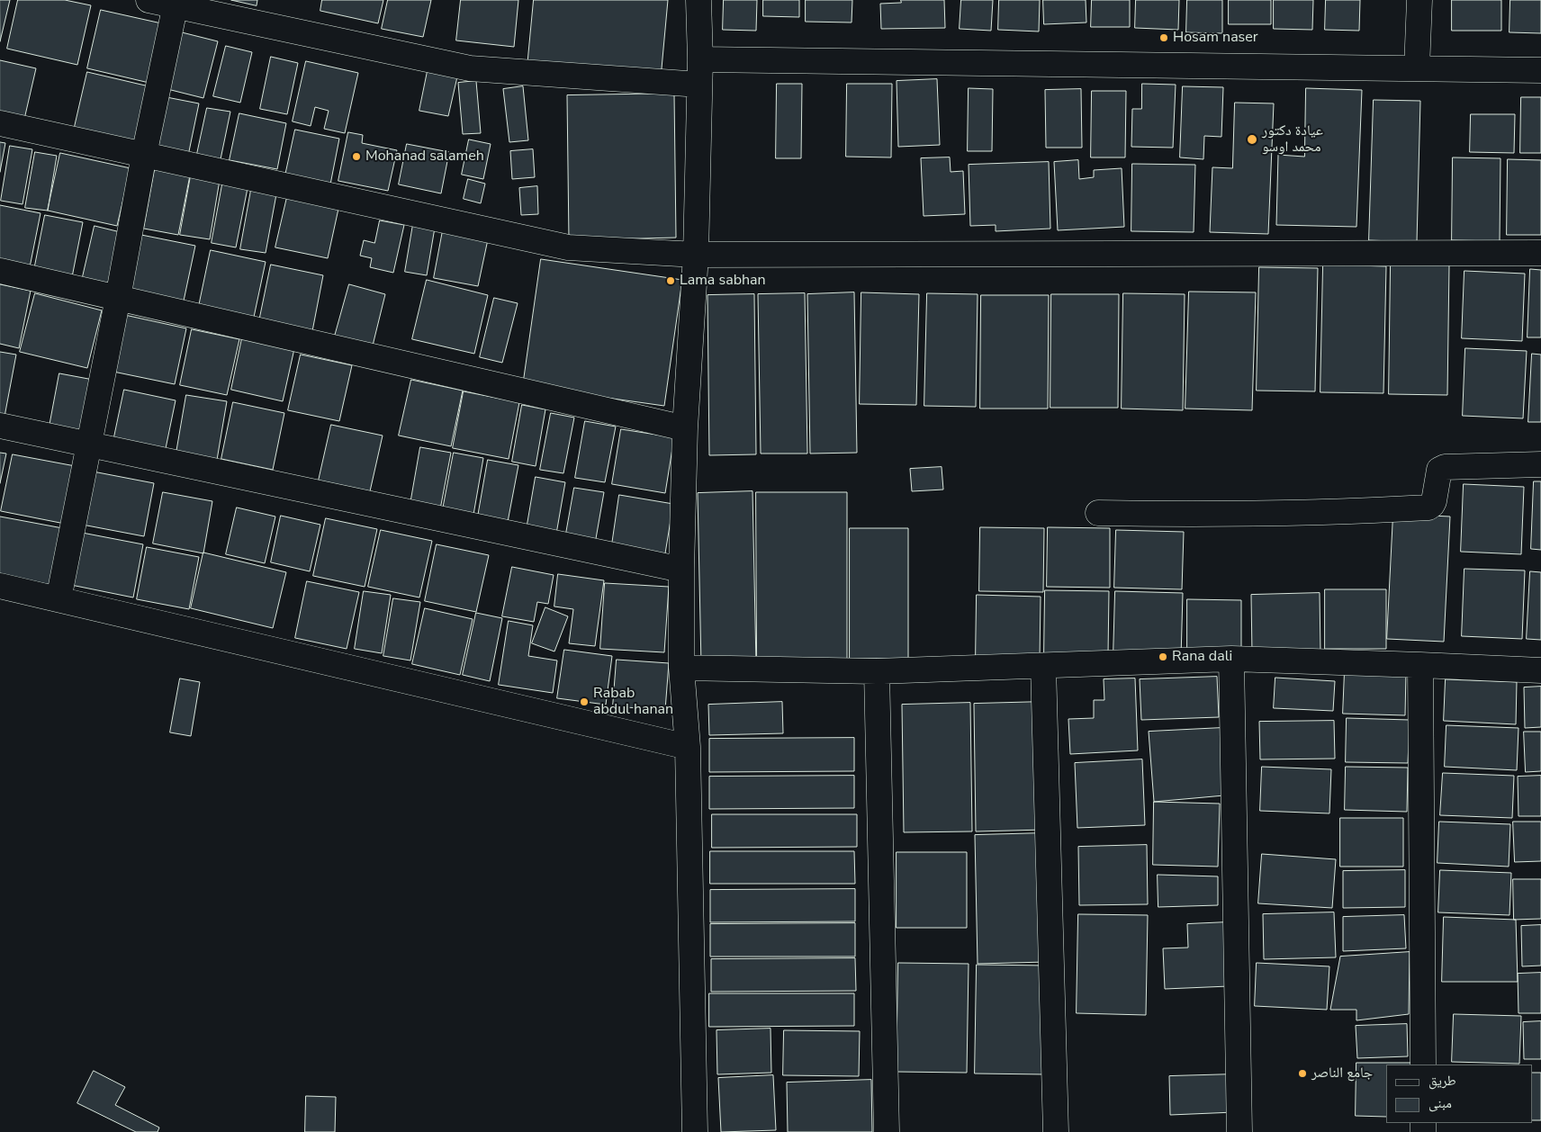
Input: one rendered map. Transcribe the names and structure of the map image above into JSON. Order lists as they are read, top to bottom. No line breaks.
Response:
{"places":["Hosam naser","عيادة دكتور محمد اوسو","Mohanad salameh","Lama sabhan","Rana dali","Rabab abdul hanan","جامع الناصر"],"legend":["طريق","مبنى"]}
